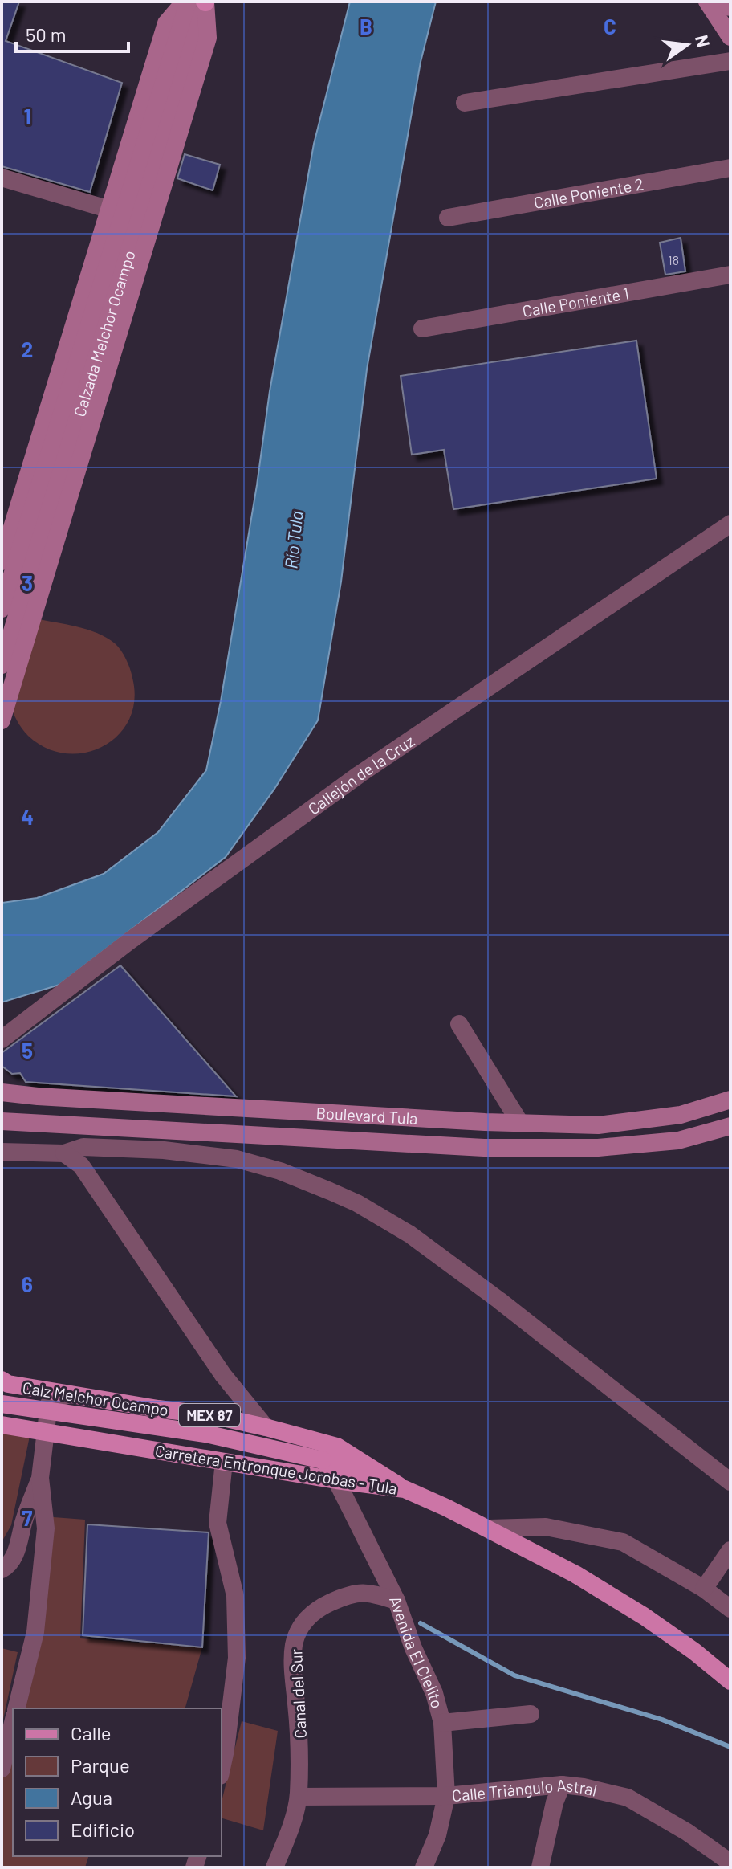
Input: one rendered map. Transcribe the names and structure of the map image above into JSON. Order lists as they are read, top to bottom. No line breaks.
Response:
{"streets":{"main road":["Calzada Melchor Ocampo","Boulevard Tula","Calz Melchor Ocampo","MEX 87","Carretera Entronque Jorobas - Tula"],"street":["Calle Poniente 2","Calle Poniente 1","Callejón de la Cruz","Avenida El Cielito","Canal del Sur","Calle Triángulo Astral"]},"crossings":[["Calz Melchor Ocampo","Carretera Entronque Jorobas - Tula"],["Calz Melchor Ocampo","Avenida El Cielito"],["Carretera Entronque Jorobas - Tula","Avenida El Cielito"],["Avenida El Cielito","Canal del Sur"],["Avenida El Cielito","Calle Triángulo Astral"],["Canal del Sur","Calle Triángulo Astral"]],"water":["Río Tula"],"house_numbers":["18"],"legend":["Calle","Parque","Agua","Edificio"],"scale_bar":"50 m","north":"right","grid":{"columns":["B","C"],"rows":["1","2","3","4","5","6","7"]}}
